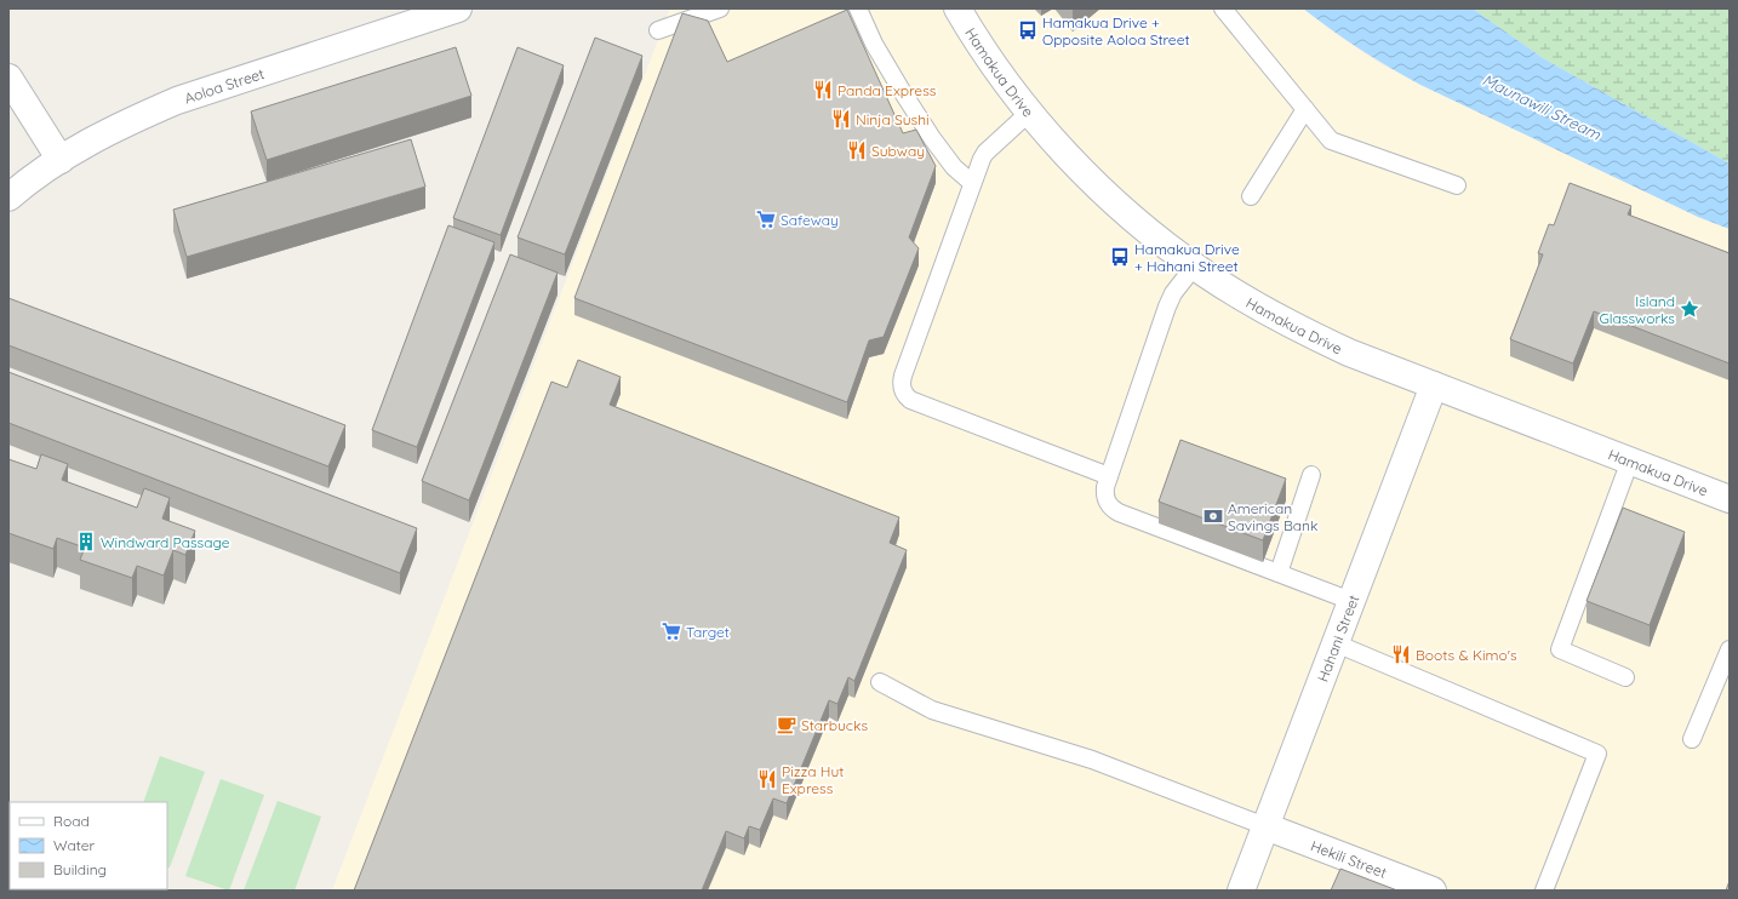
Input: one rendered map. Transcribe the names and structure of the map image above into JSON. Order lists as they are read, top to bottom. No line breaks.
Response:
{"streets":{"street":["Hamakua Drive","Aoloa Street","Hahani Street","Hekili Street"]},"crossings":[["Hamakua Drive","Hahani Street"],["Hahani Street","Hekili Street"]],"water":["Maunawili Stream"],"places":{"bus stop":["Hamakua Drive + Opposite Aoloa Street","Hamakua Drive + Hahani Street"],"restaurant":["Panda Express","Ninja Sushi","Subway","Boots & Kimo's","Pizza Hut Express"],"supermarket":["Safeway","Target"],"place":["Island Glassworks"],"bank":["American Savings Bank"],"building":["Windward Passage"],"cafe":["Starbucks"]},"legend":["Road","Water","Building"]}
